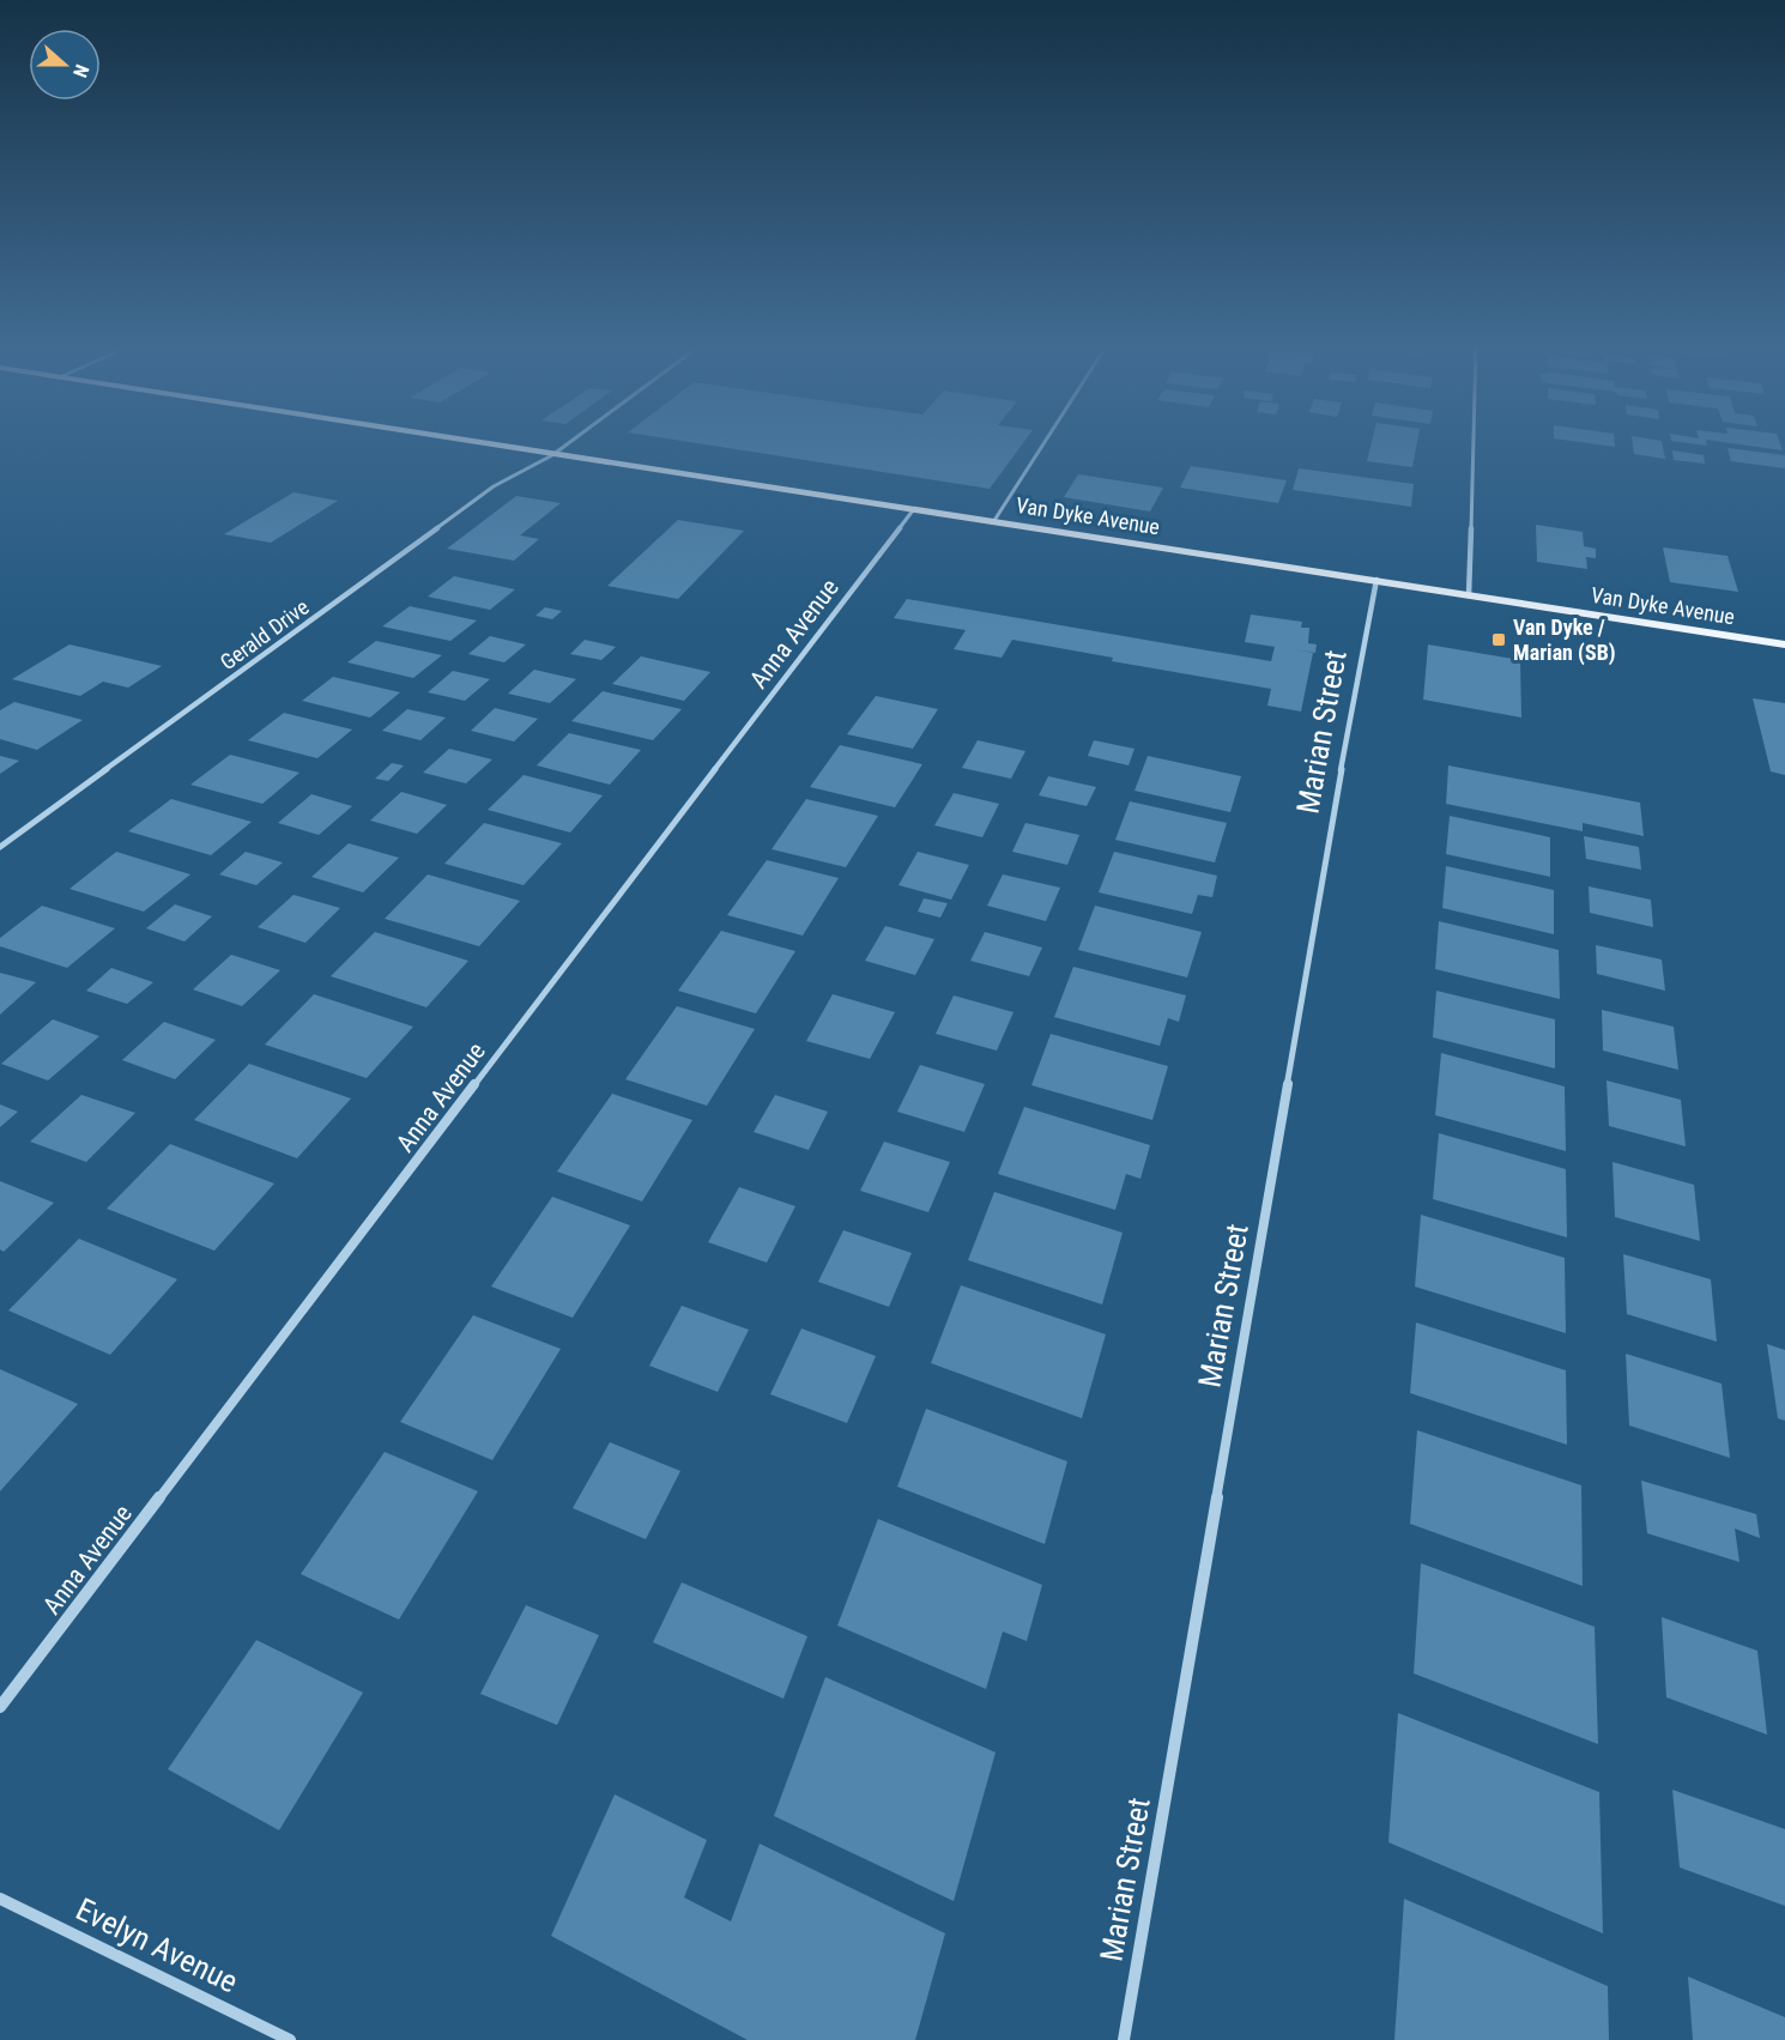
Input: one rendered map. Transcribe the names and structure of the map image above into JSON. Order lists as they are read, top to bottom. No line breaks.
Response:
{"streets":{"main road":["Van Dyke Avenue"],"street":["Anna Avenue","Gerald Drive","Marian Street","Evelyn Avenue"]},"crossings":[["Van Dyke Avenue","Anna Avenue"],["Van Dyke Avenue","Gerald Drive"],["Van Dyke Avenue","Marian Street"]],"places":{"transit":["Van Dyke / Marian (SB)"]},"north":"right"}
